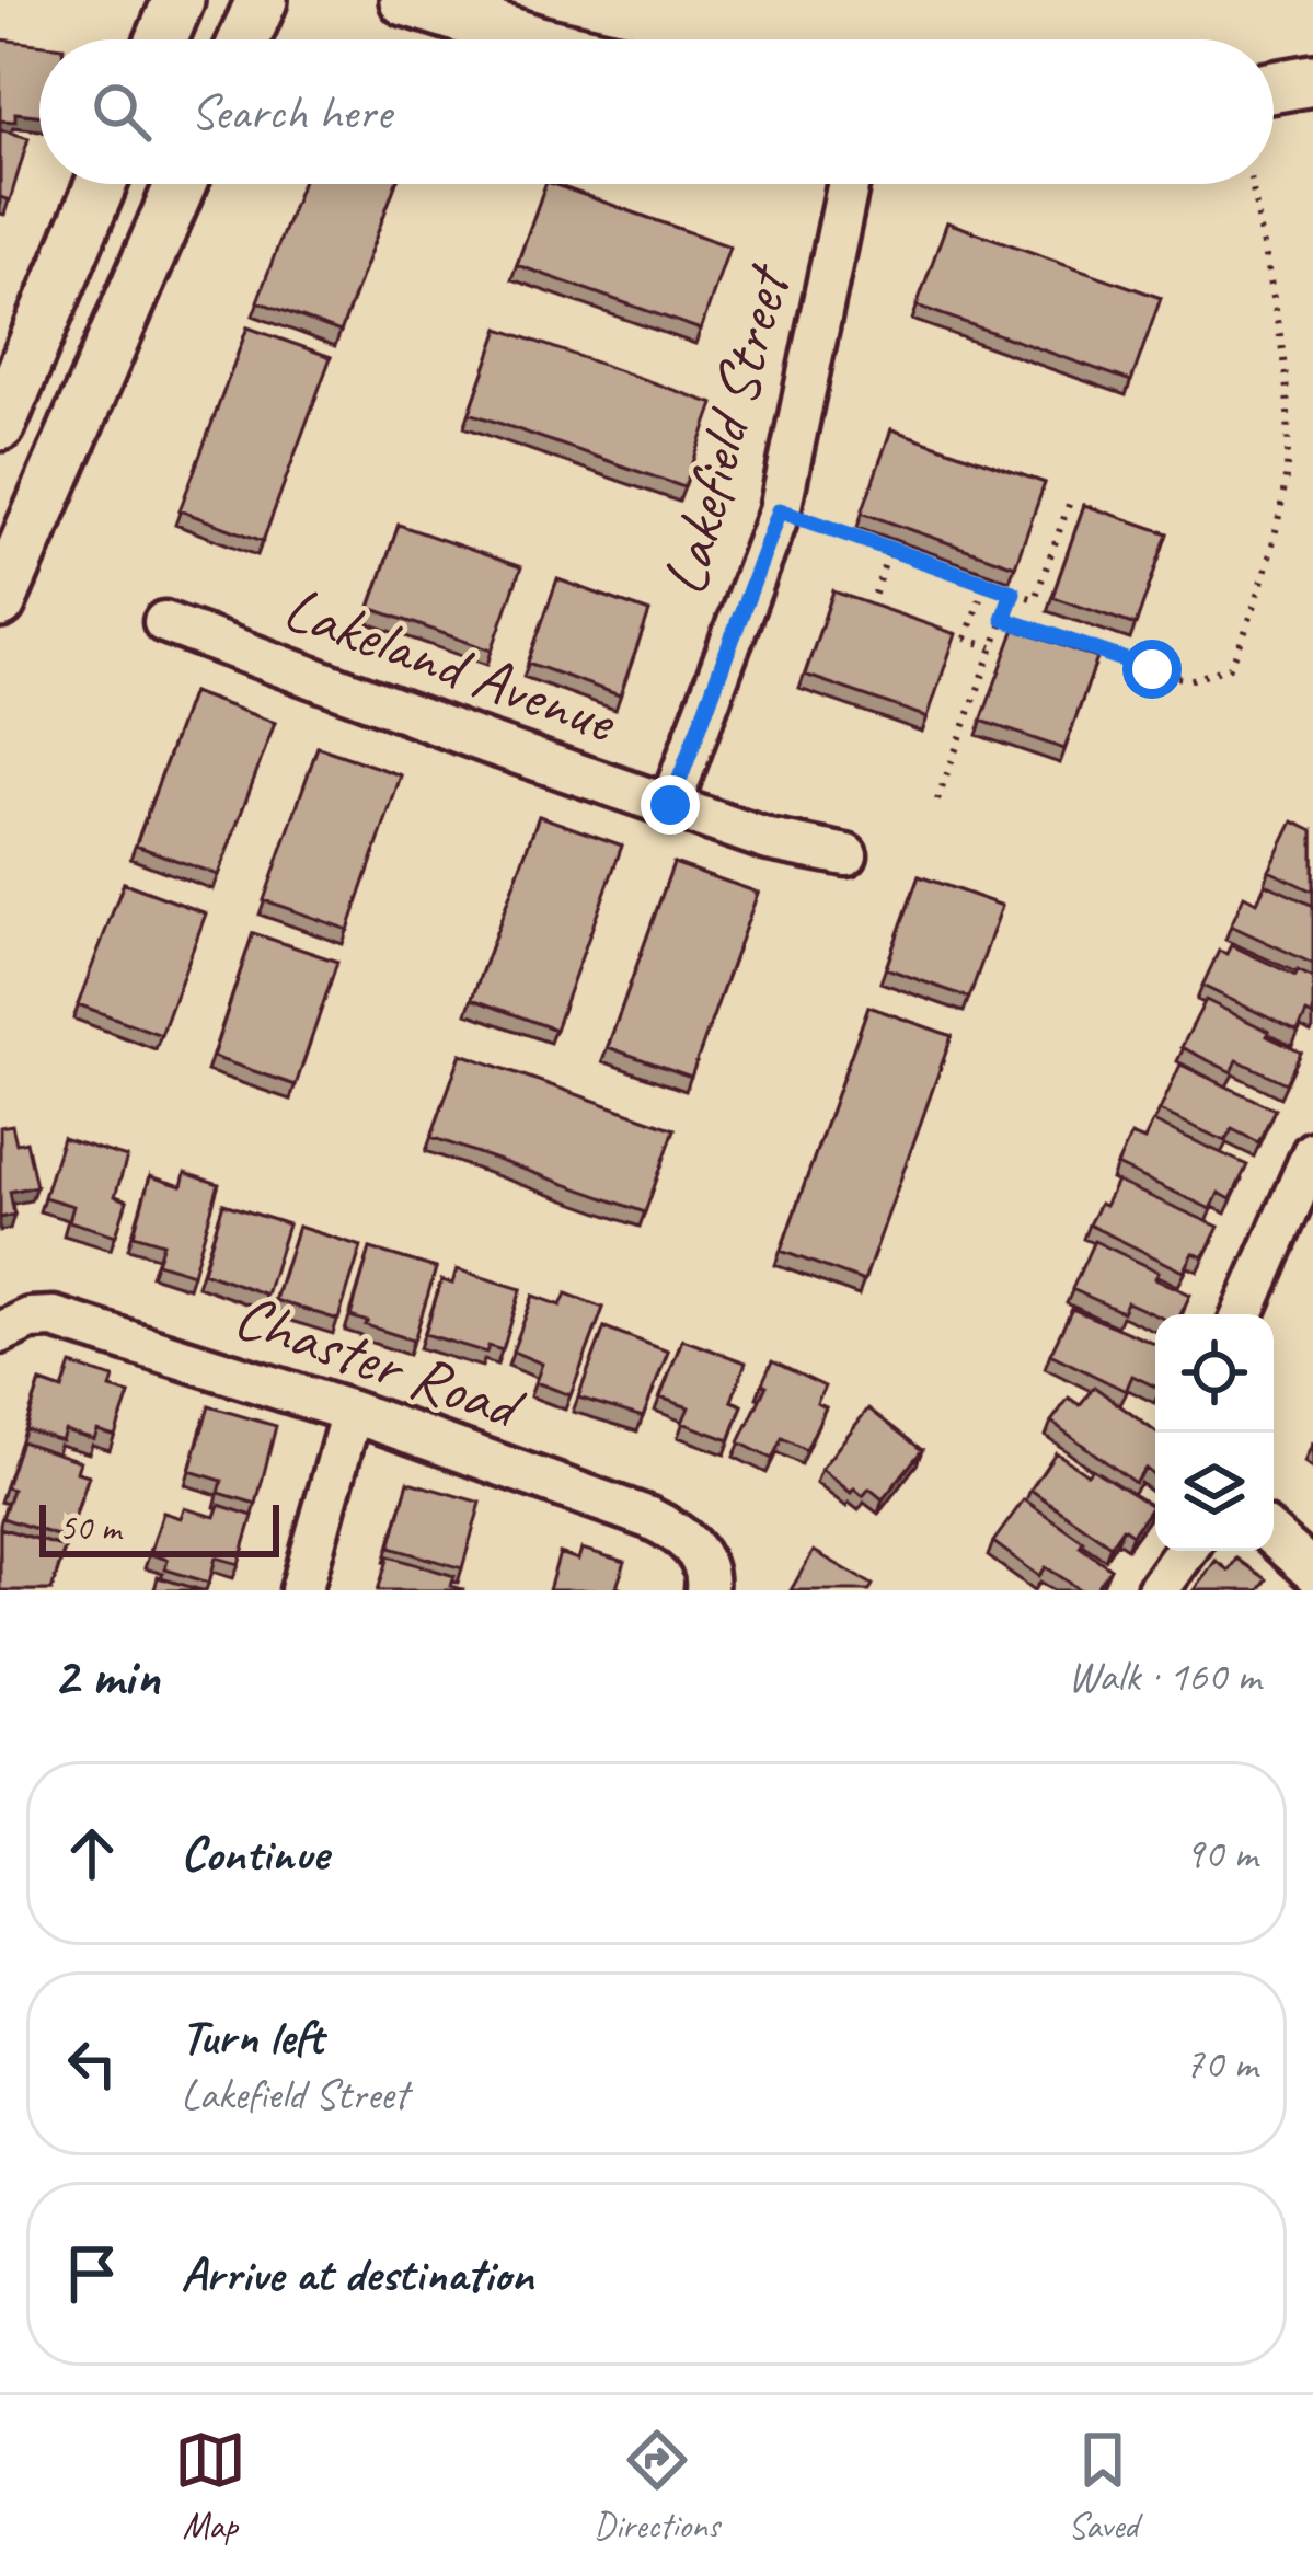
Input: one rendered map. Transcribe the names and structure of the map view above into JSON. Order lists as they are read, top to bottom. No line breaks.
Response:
{"streets":{"street":["Lakefield Street","Lakeland Avenue","Chaster Road"]},"crossings":[["Lakefield Street","Lakeland Avenue"]],"scale_bar":"50 m","page":{"search":"Search here","scale":"50 m","heading":["2 min","Walk · 160 m"],"list":[["Continue","90 m"],["Turn left","Lakefield Street","70 m"],"Arrive at destination"],"nav":["Map","Directions","Saved"]}}
